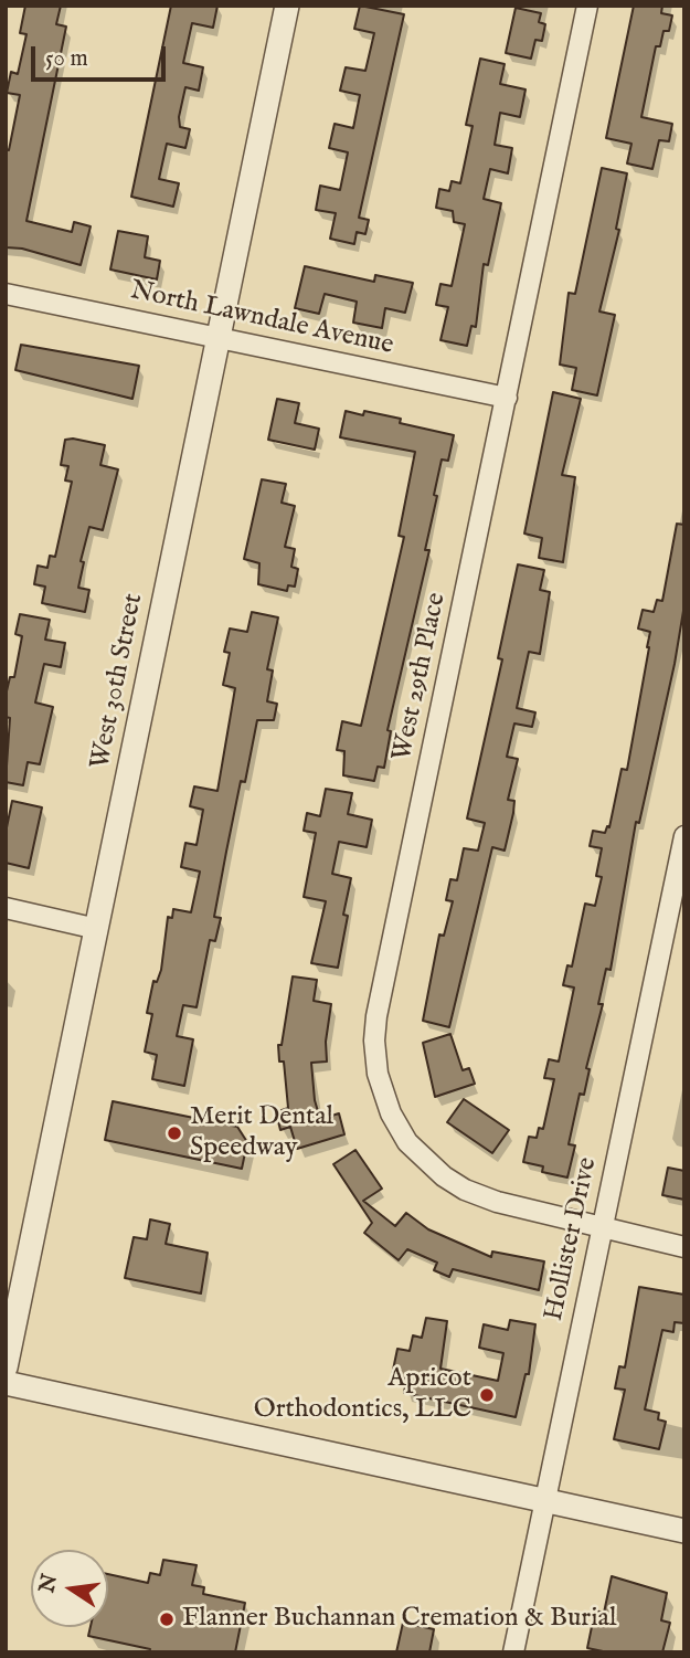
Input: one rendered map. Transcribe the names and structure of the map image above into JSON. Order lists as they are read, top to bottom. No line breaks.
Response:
{"streets":{"street":["North Lawndale Avenue","West 29th Place","West 30th Street","Hollister Drive"]},"crossings":[["North Lawndale Avenue","West 29th Place"],["North Lawndale Avenue","West 30th Street"],["West 29th Place","Hollister Drive"]],"places":["Merit Dental Speedway","Apricot Orthodontics, LLC","Flanner Buchannan Cremation & Burial"],"scale_bar":"50 m","north":"left"}
